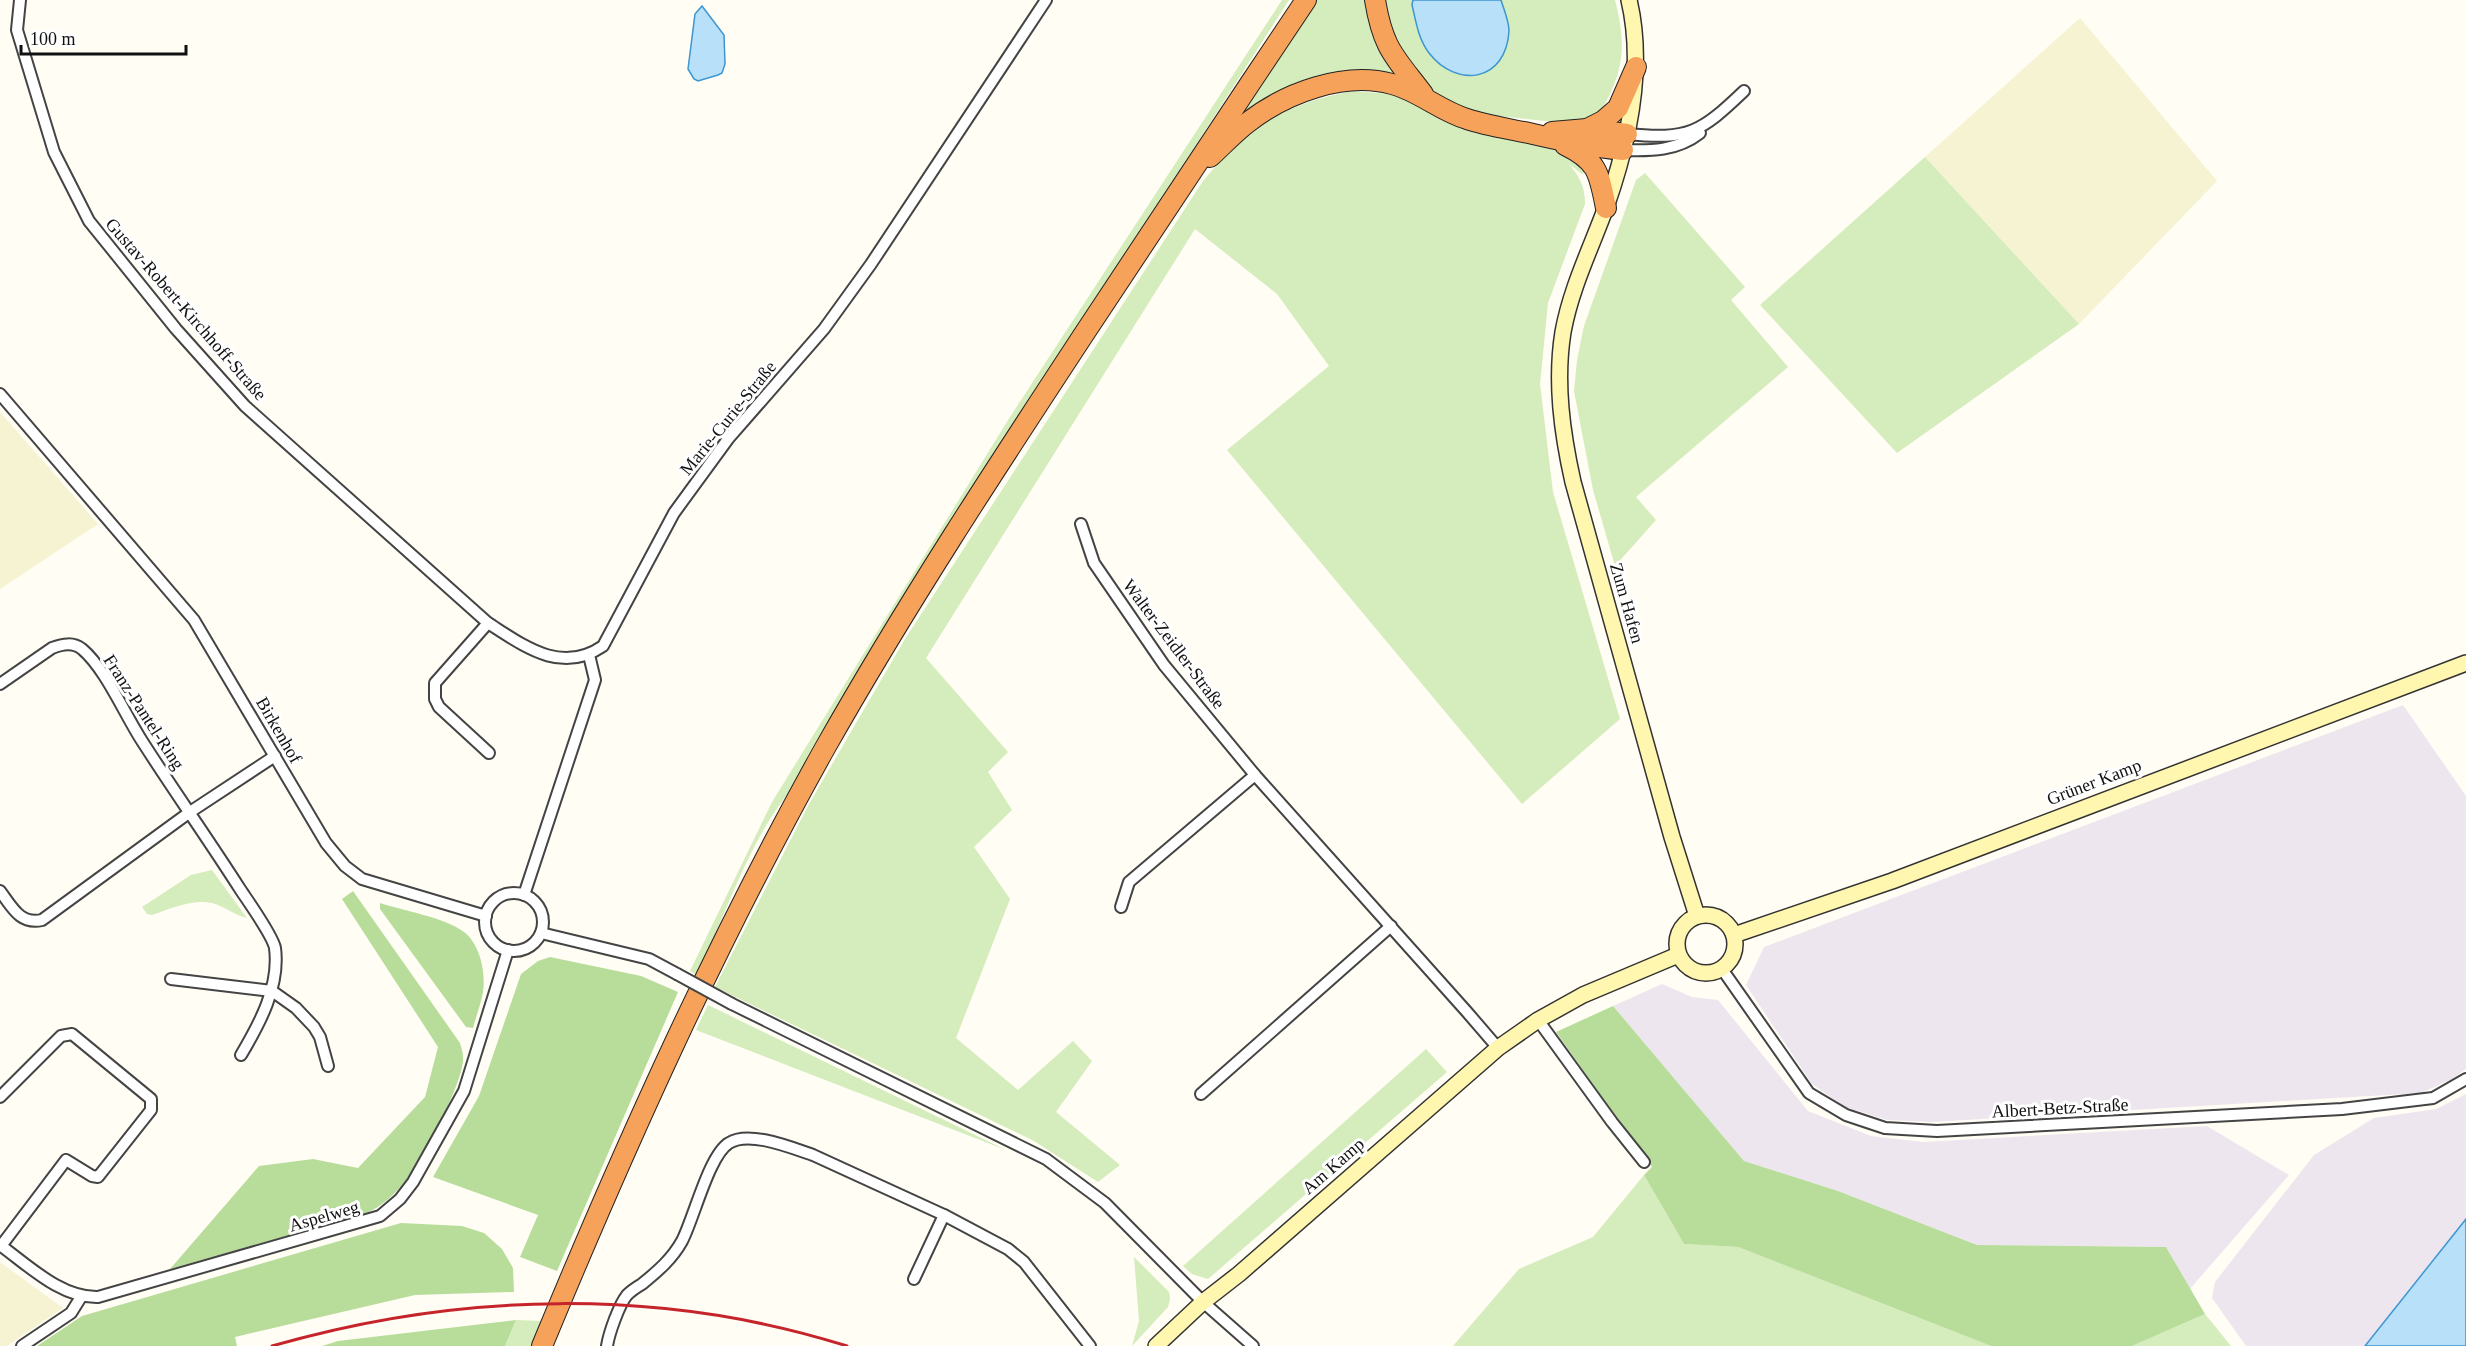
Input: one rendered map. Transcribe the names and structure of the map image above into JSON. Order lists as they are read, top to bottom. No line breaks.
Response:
{"streets":{"main road":["Zum Hafen","Grüner Kamp","Am Kamp"],"street":["Gustav-Robert-Kirchhoff-Straße","Marie-Curie-Straße","Walter-Zeidler-Straße","Franz-Pantel-Ring","Birkenhof","Albert-Betz-Straße","Aspelweg"]},"crossings":[["Gustav-Robert-Kirchhoff-Straße","Marie-Curie-Straße"],["Zum Hafen","Grüner Kamp"],["Zum Hafen","Albert-Betz-Straße"],["Zum Hafen","Am Kamp"],["Walter-Zeidler-Straße","Am Kamp"],["Birkenhof","Aspelweg"],["Grüner Kamp","Albert-Betz-Straße"],["Grüner Kamp","Am Kamp"],["Albert-Betz-Straße","Am Kamp"]],"scale_bar":"100 m"}
